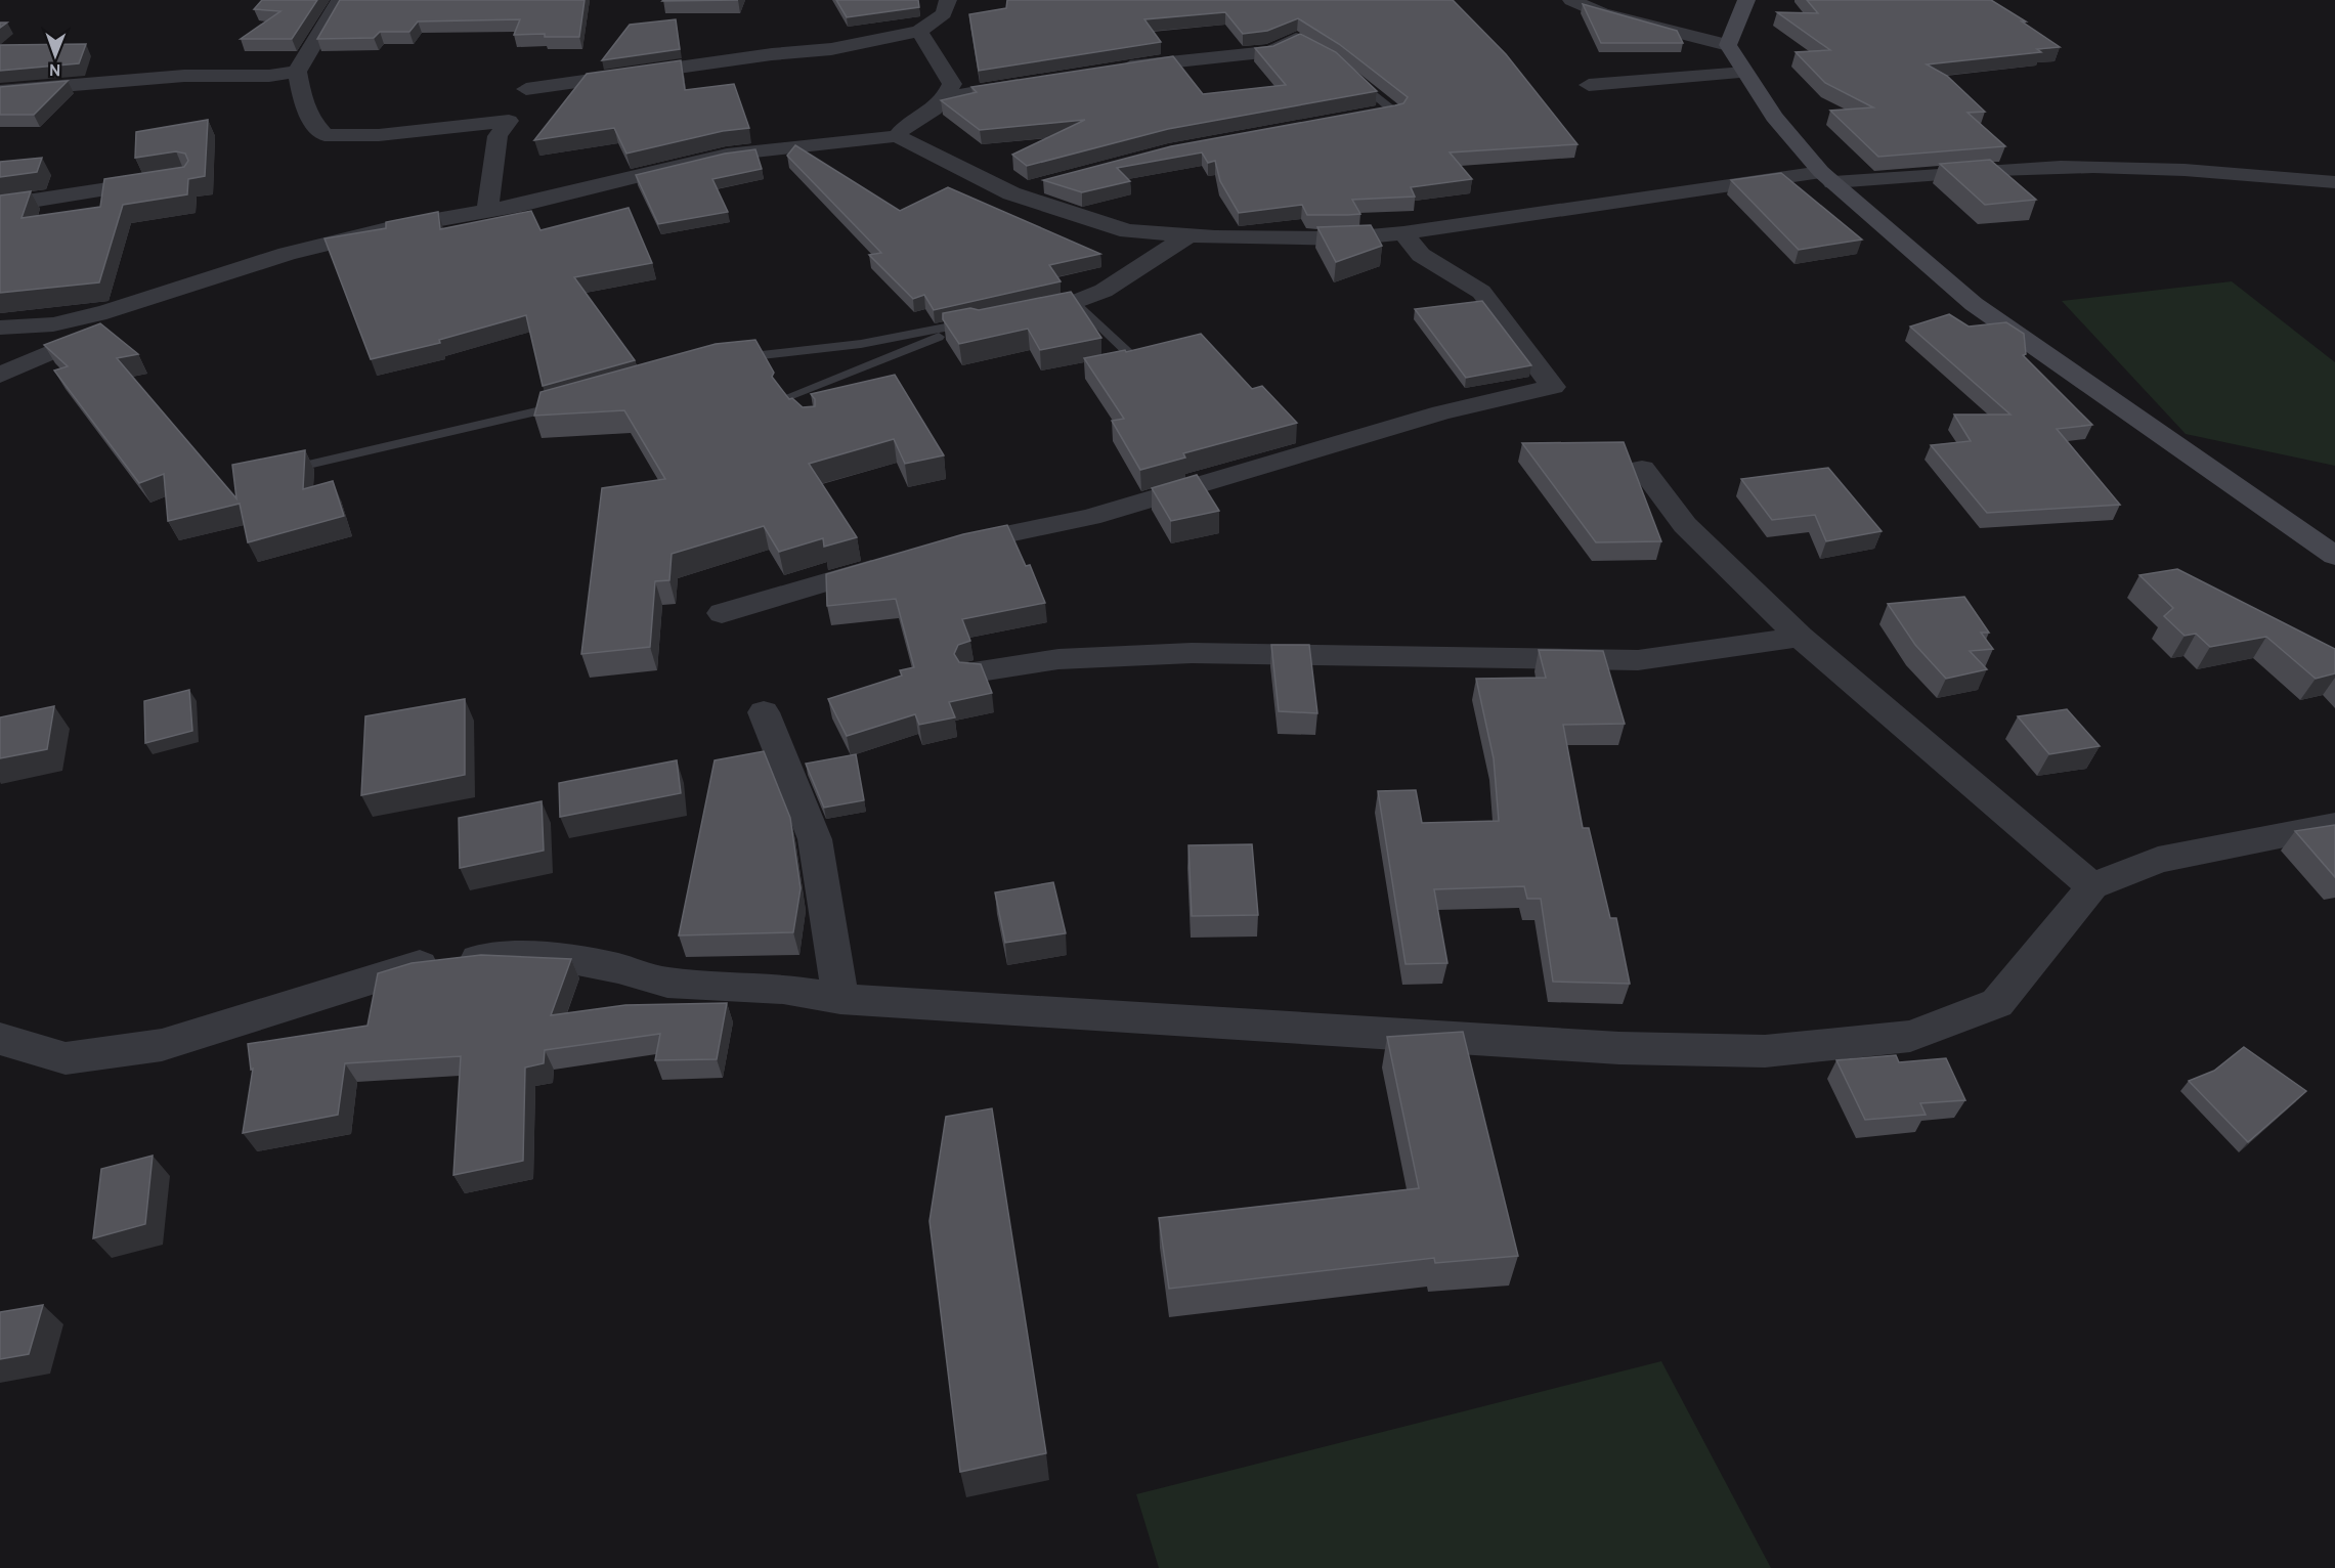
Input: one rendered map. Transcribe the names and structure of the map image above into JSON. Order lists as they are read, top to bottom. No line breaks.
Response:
{"north":"bottom"}
